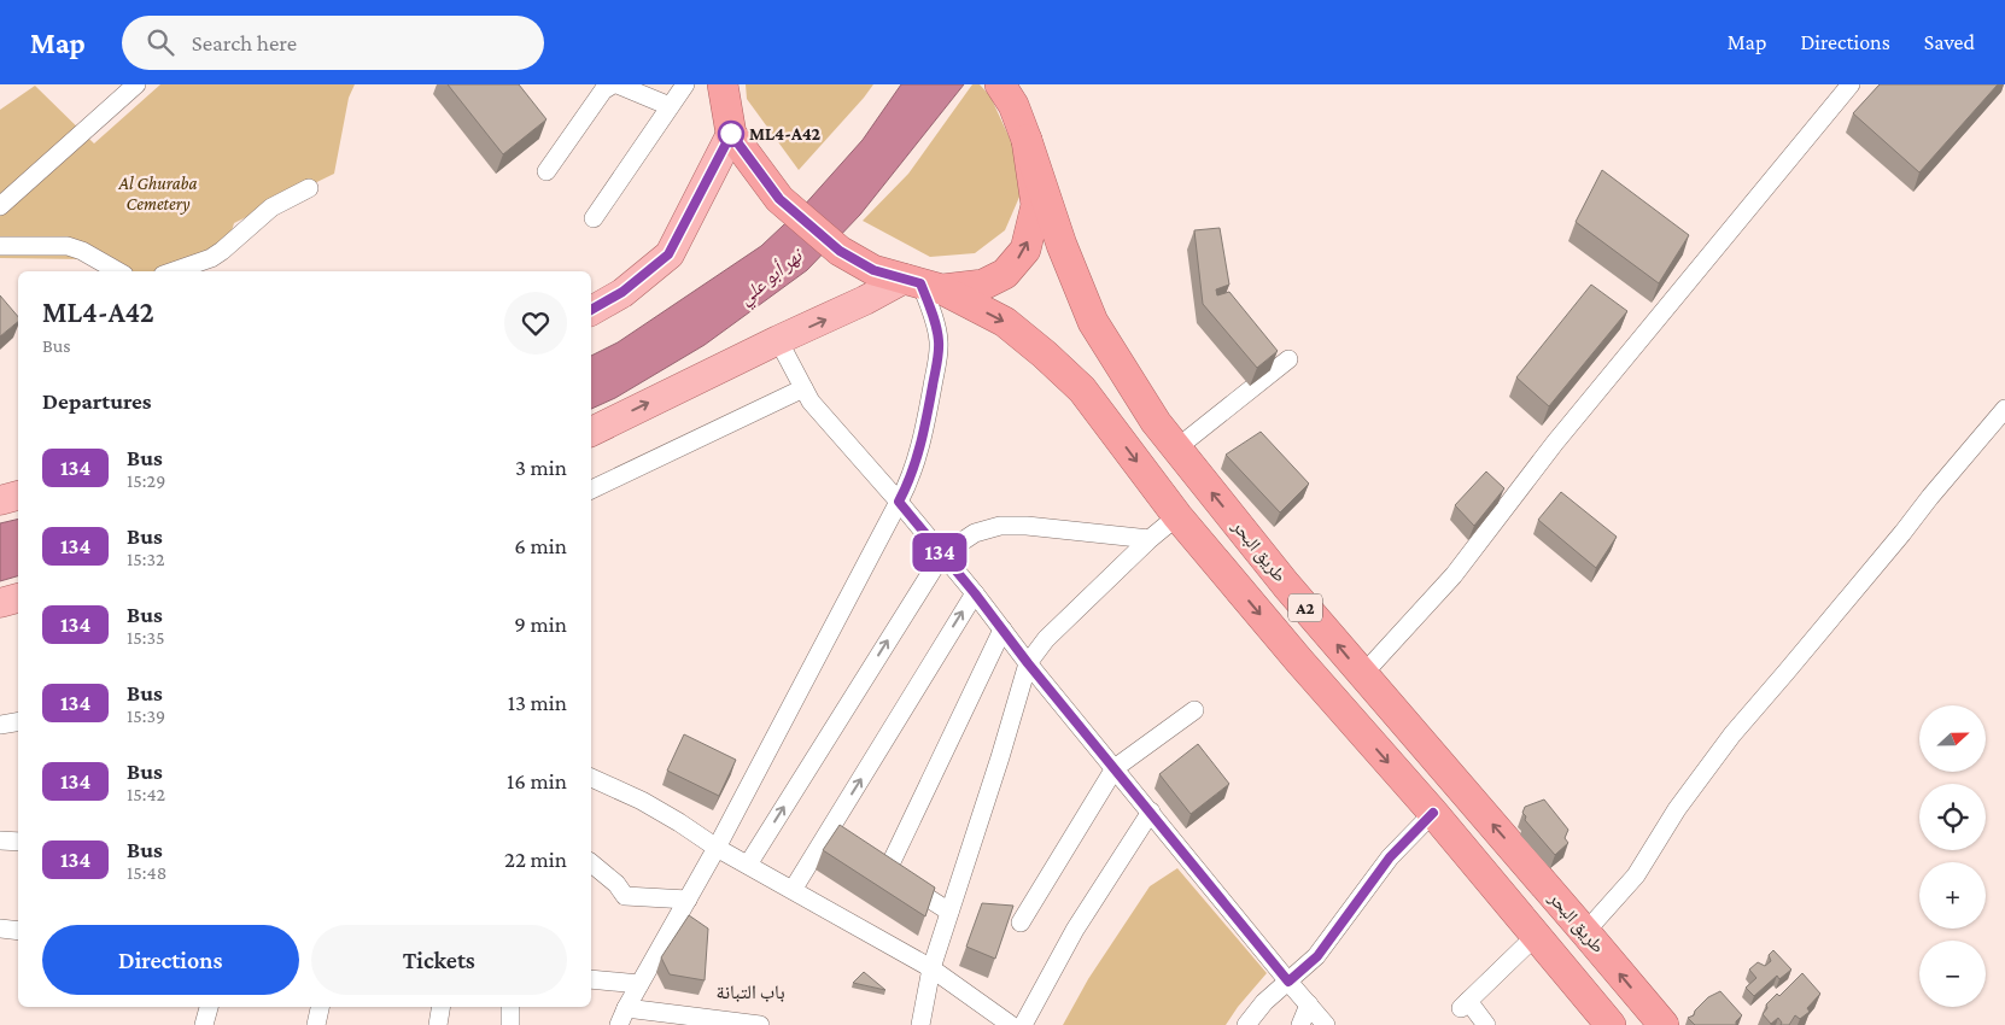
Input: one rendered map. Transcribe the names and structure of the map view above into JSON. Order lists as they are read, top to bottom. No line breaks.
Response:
{"streets":{"highway":["طريق البحر","A2"]},"crossings":[["طريق البحر","A2"]],"districts":["باب التبانة"],"water":["نهر أبو علي"],"parks":["Al Ghuraba Cemetery"],"places":["ML4-A42"],"lines":["bus line 134"],"north":"right","page":{"header":"Map","search":"Search here","nav":["Map","Directions","Saved"],"on_map":"134","heading":[["ML4-A42","Bus"],"Departures"],"list":[{"mark":"134","name":"Bus","note":"15:29","value":"3 min"},{"mark":"134","name":"Bus","note":"15:32","value":"6 min"},{"mark":"134","name":"Bus","note":"15:35","value":"9 min"},{"mark":"134","name":"Bus","note":"15:39","value":"13 min"},{"mark":"134","name":"Bus","note":"15:42","value":"16 min"},{"mark":"134","name":"Bus","note":"15:48","value":"22 min"}],"map_buttons":["+","−"],"buttons":["Directions","Tickets"]}}
